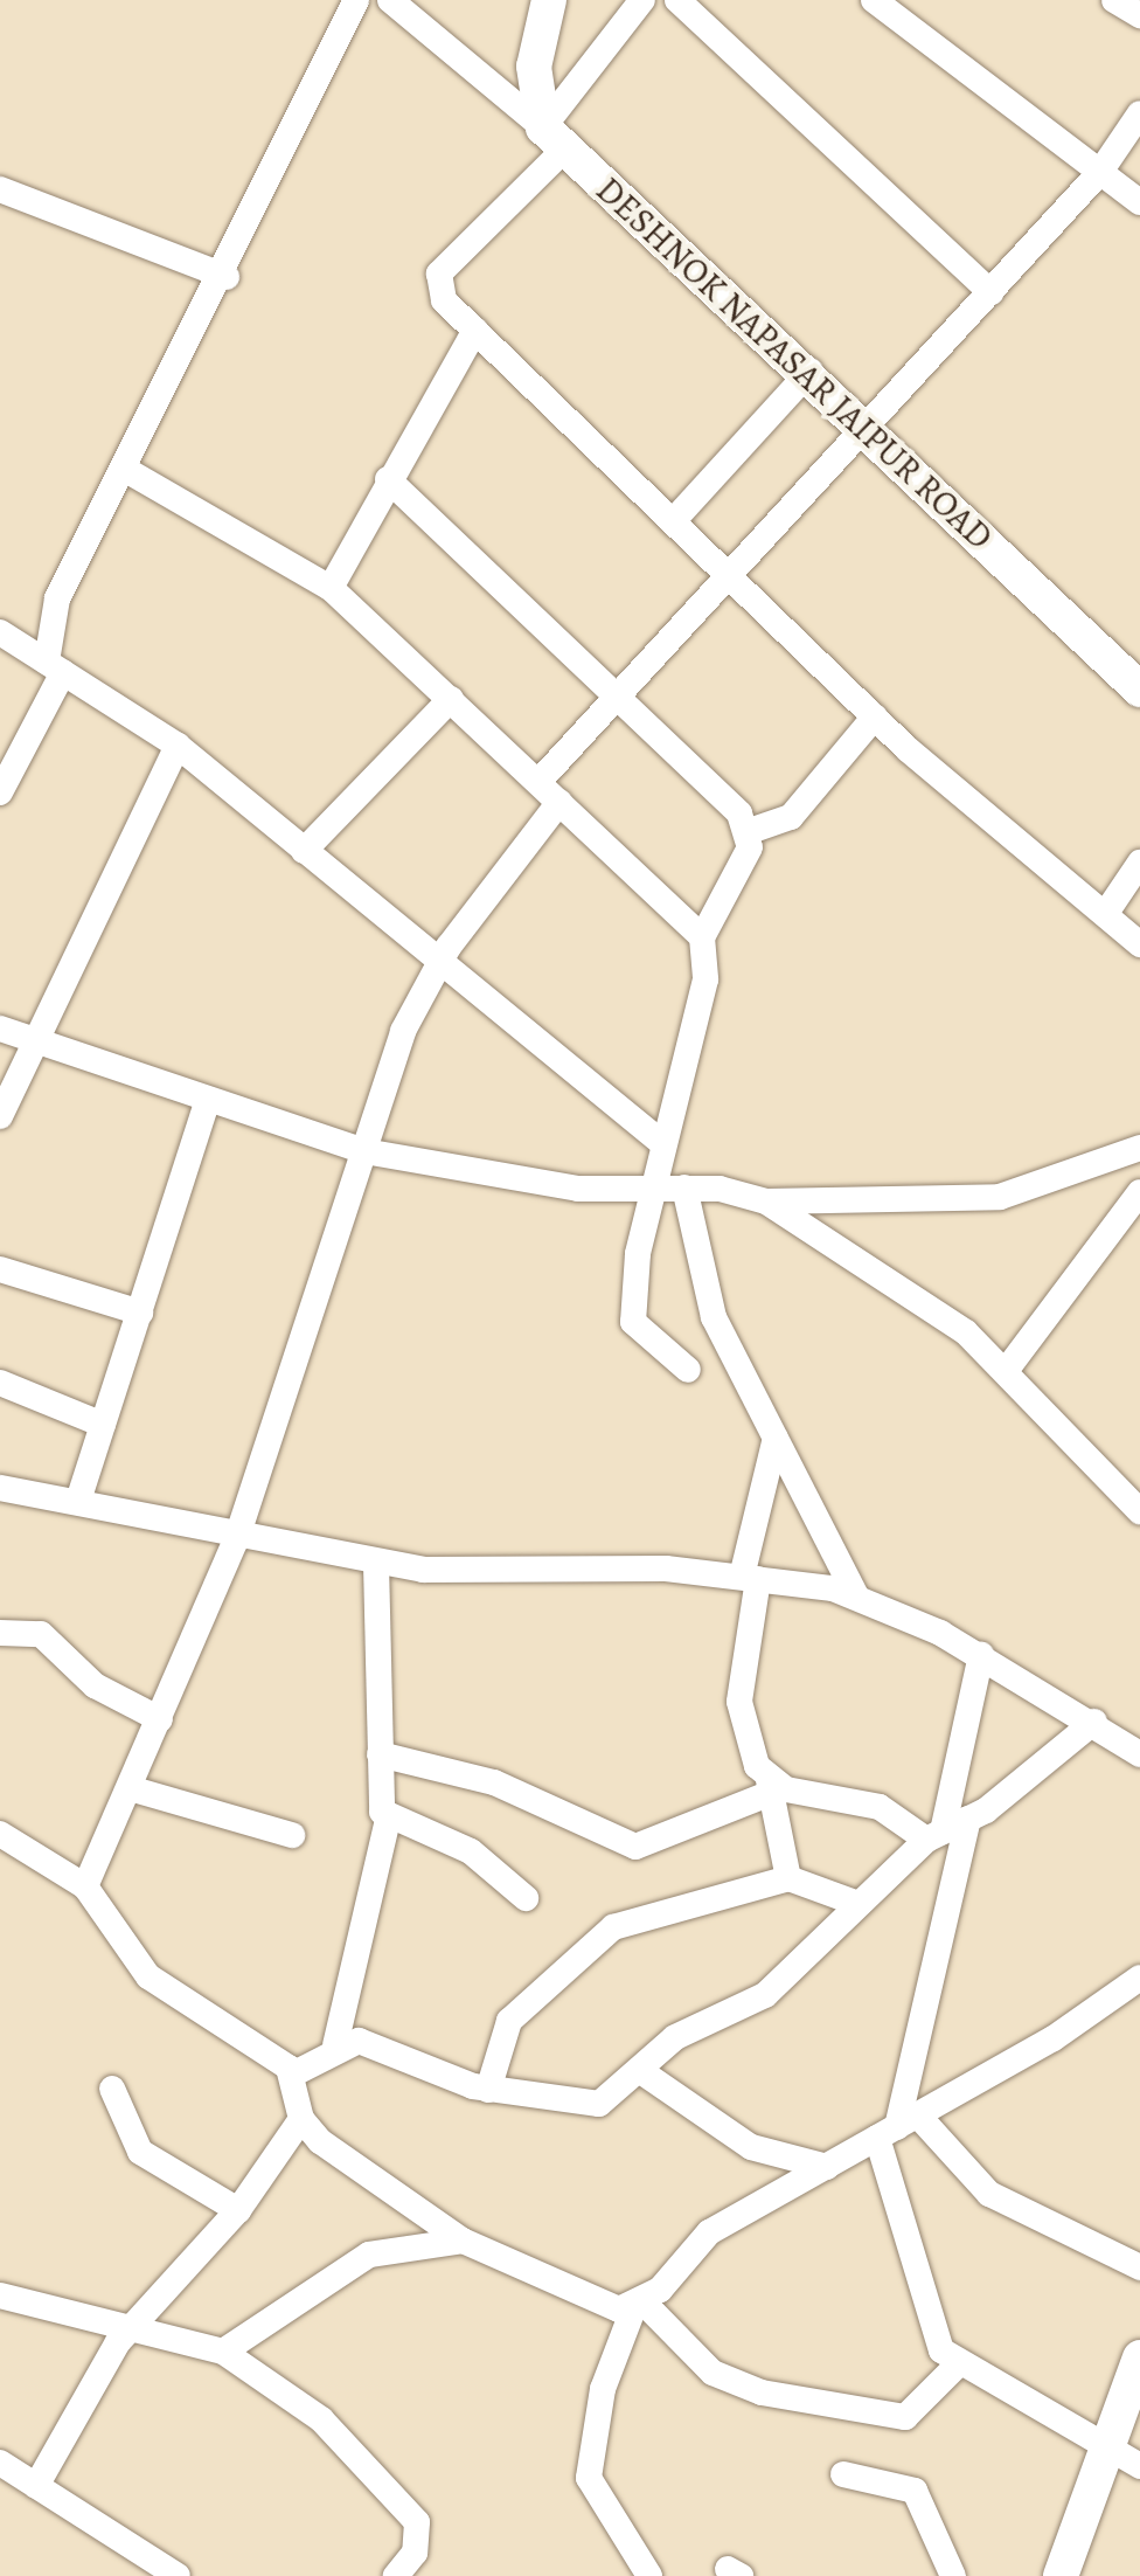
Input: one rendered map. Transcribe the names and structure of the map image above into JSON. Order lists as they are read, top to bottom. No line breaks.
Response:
{"streets":{"main road":["DESHNOK NAPASAR JAIPUR ROAD"]}}
